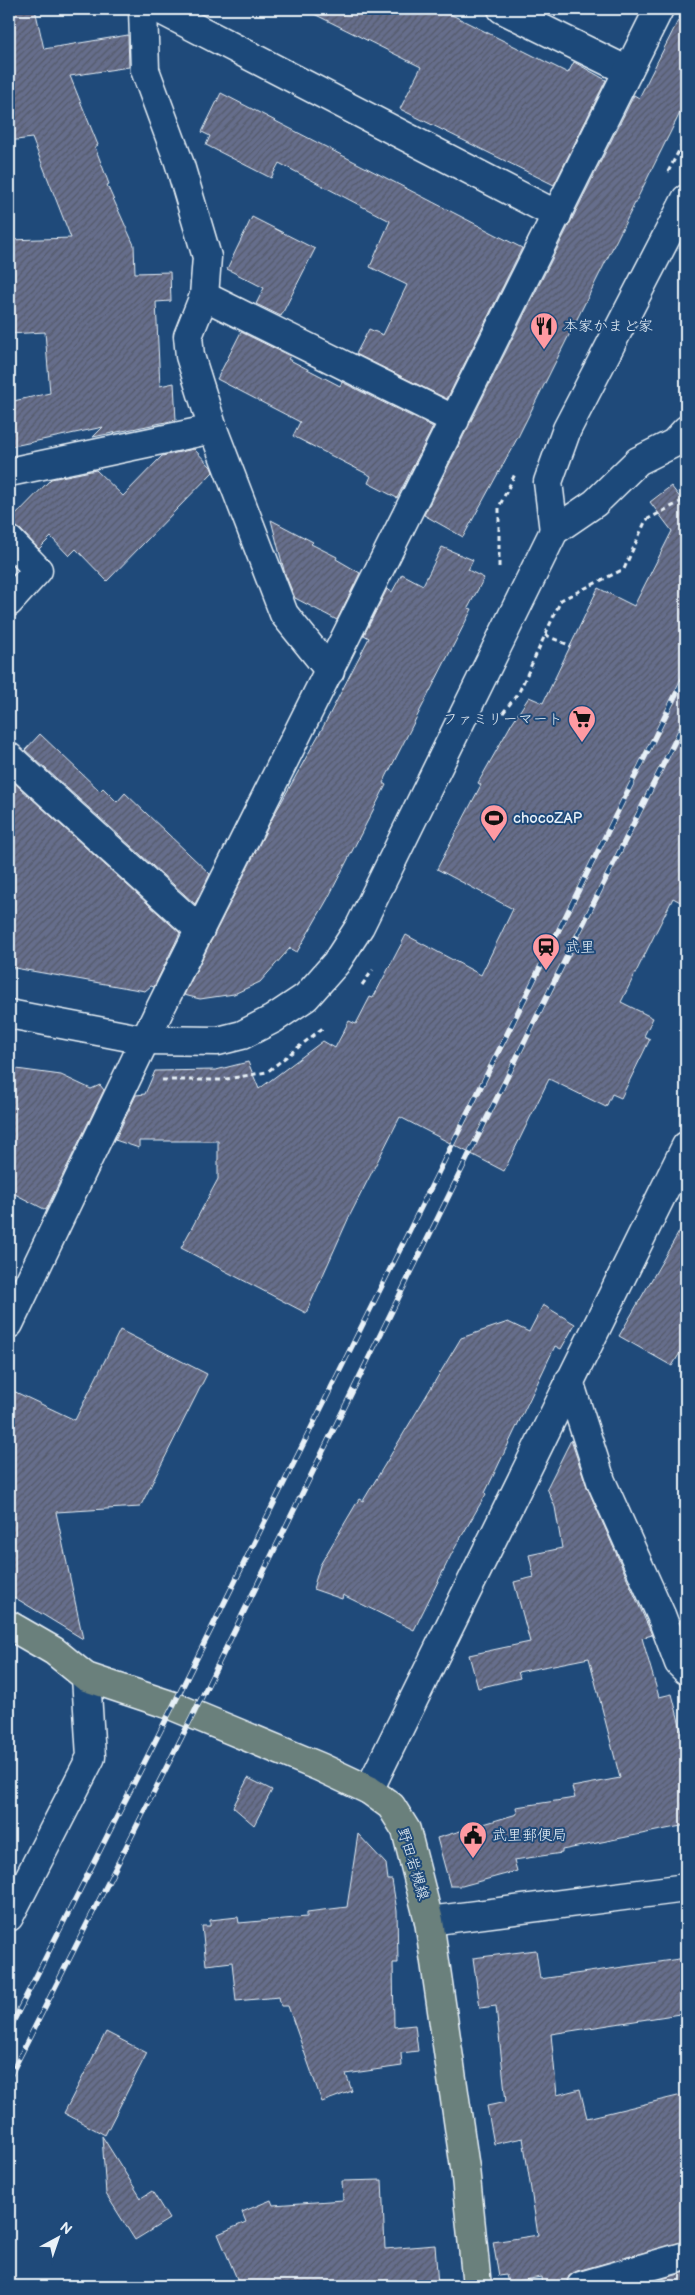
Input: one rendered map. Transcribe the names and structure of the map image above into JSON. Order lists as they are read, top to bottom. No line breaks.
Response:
{"streets":{"main road":["野田岩槻線"]},"places":{"restaurant":["本家かまど家"],"supermarket":["ファミリーマート"],"sports":["chocoZAP"],"station":["武里"],"public building":["武里郵便局"]},"north":"top right"}
